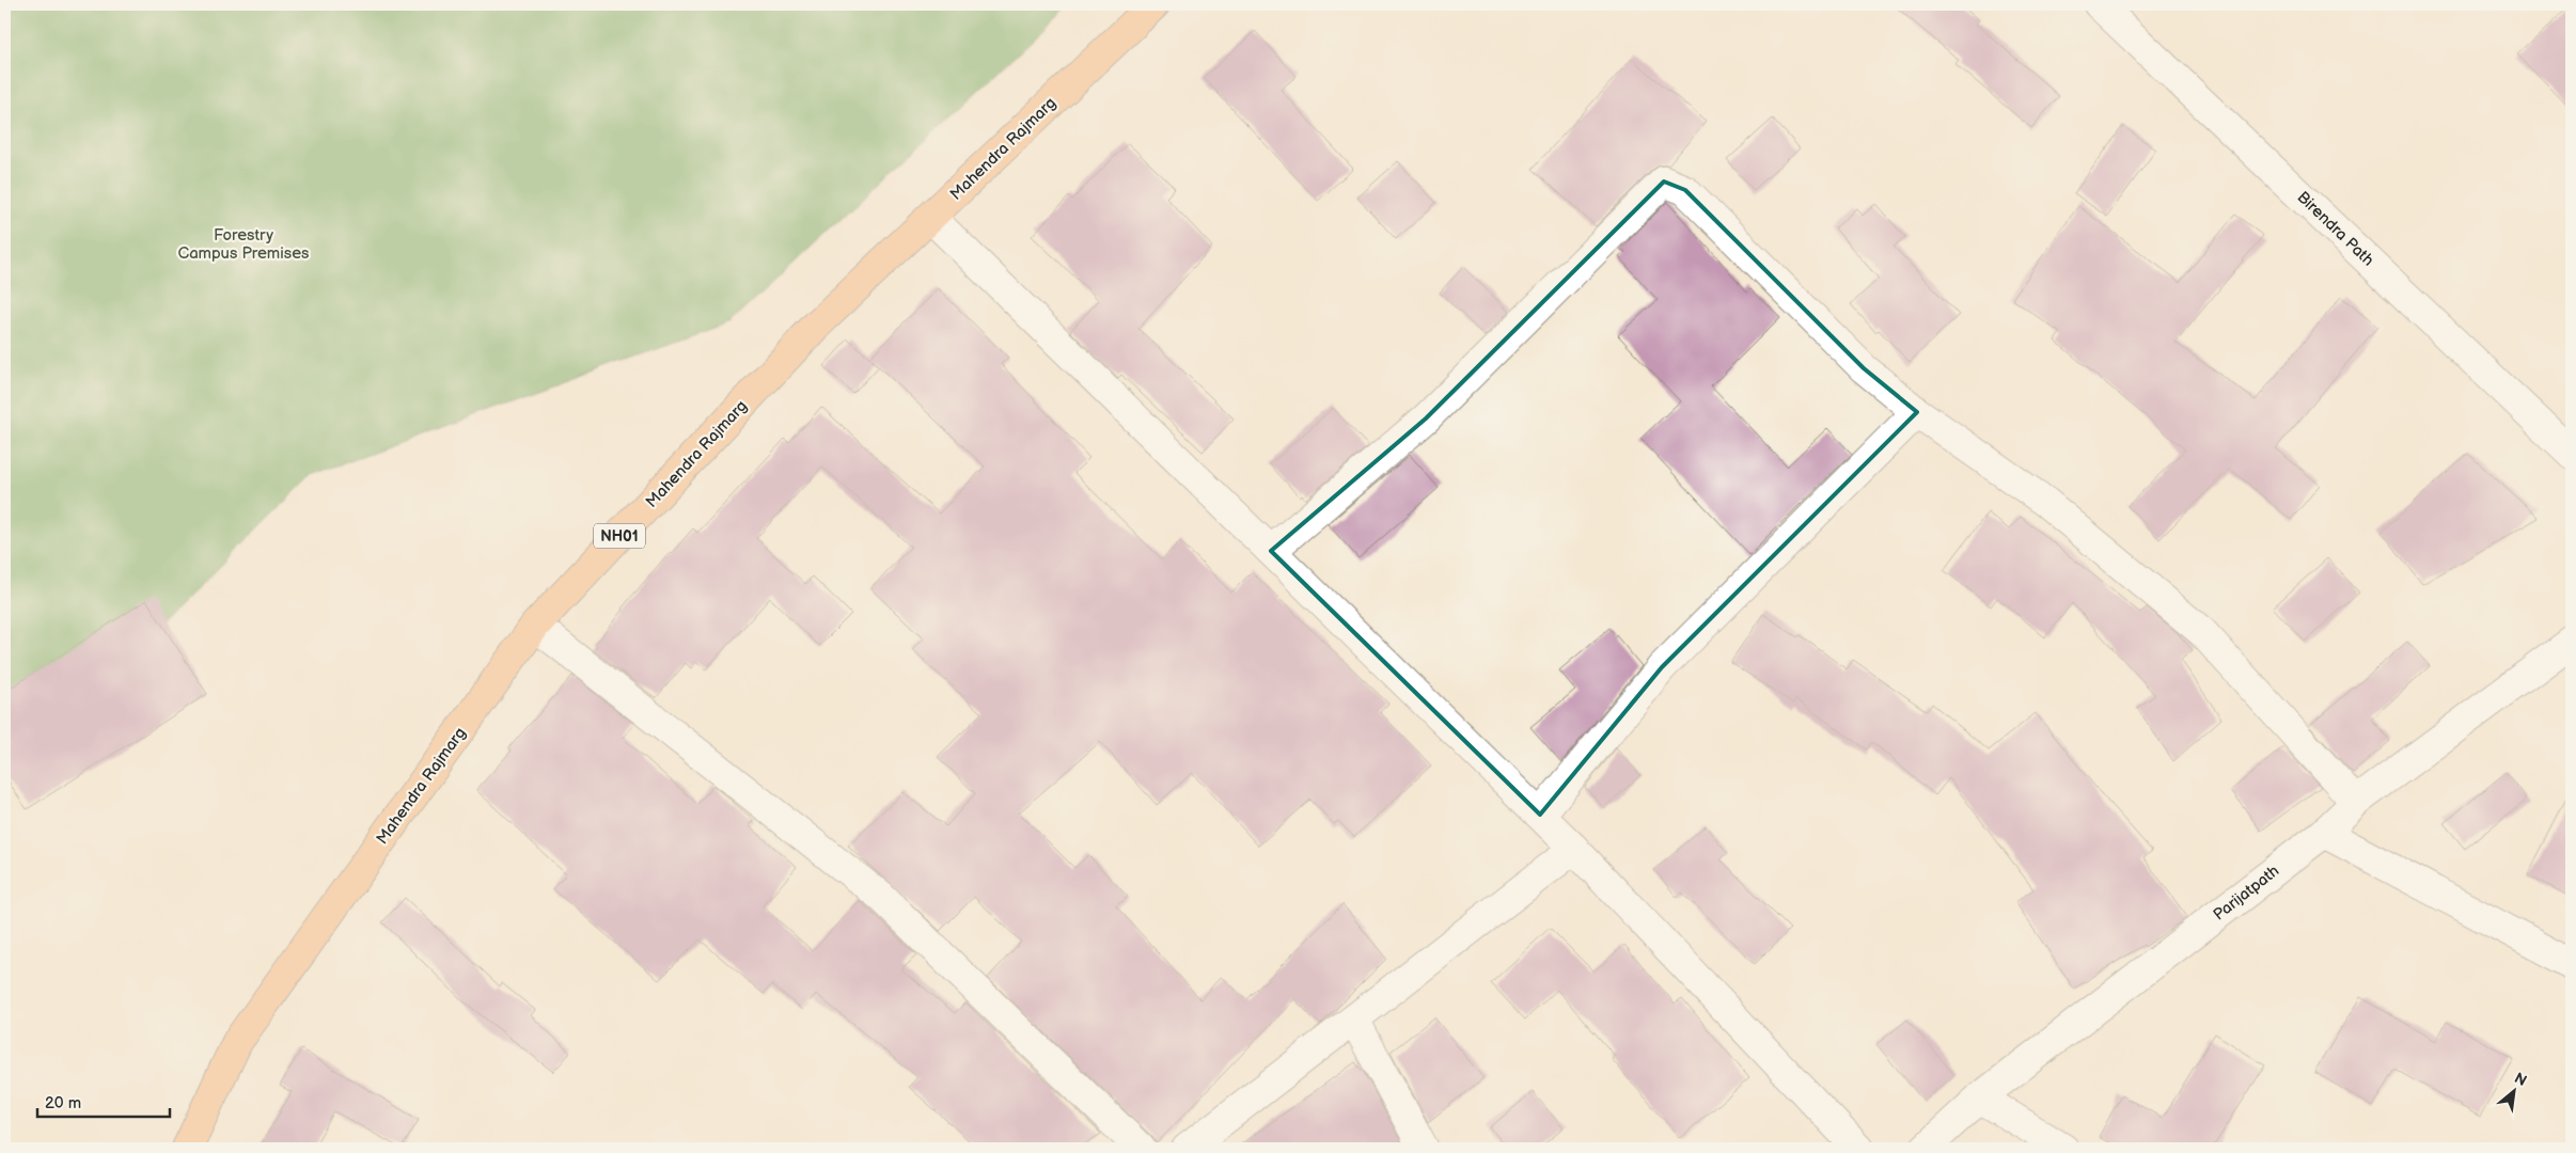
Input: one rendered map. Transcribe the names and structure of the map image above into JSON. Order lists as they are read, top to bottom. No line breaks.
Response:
{"streets":{"highway":["Mahendra Rajmarg","NH01"],"street":["Birendra Path","Parijatpath"]},"parks":["Forestry Campus Premises"],"scale_bar":"20 m","north":"top right"}
